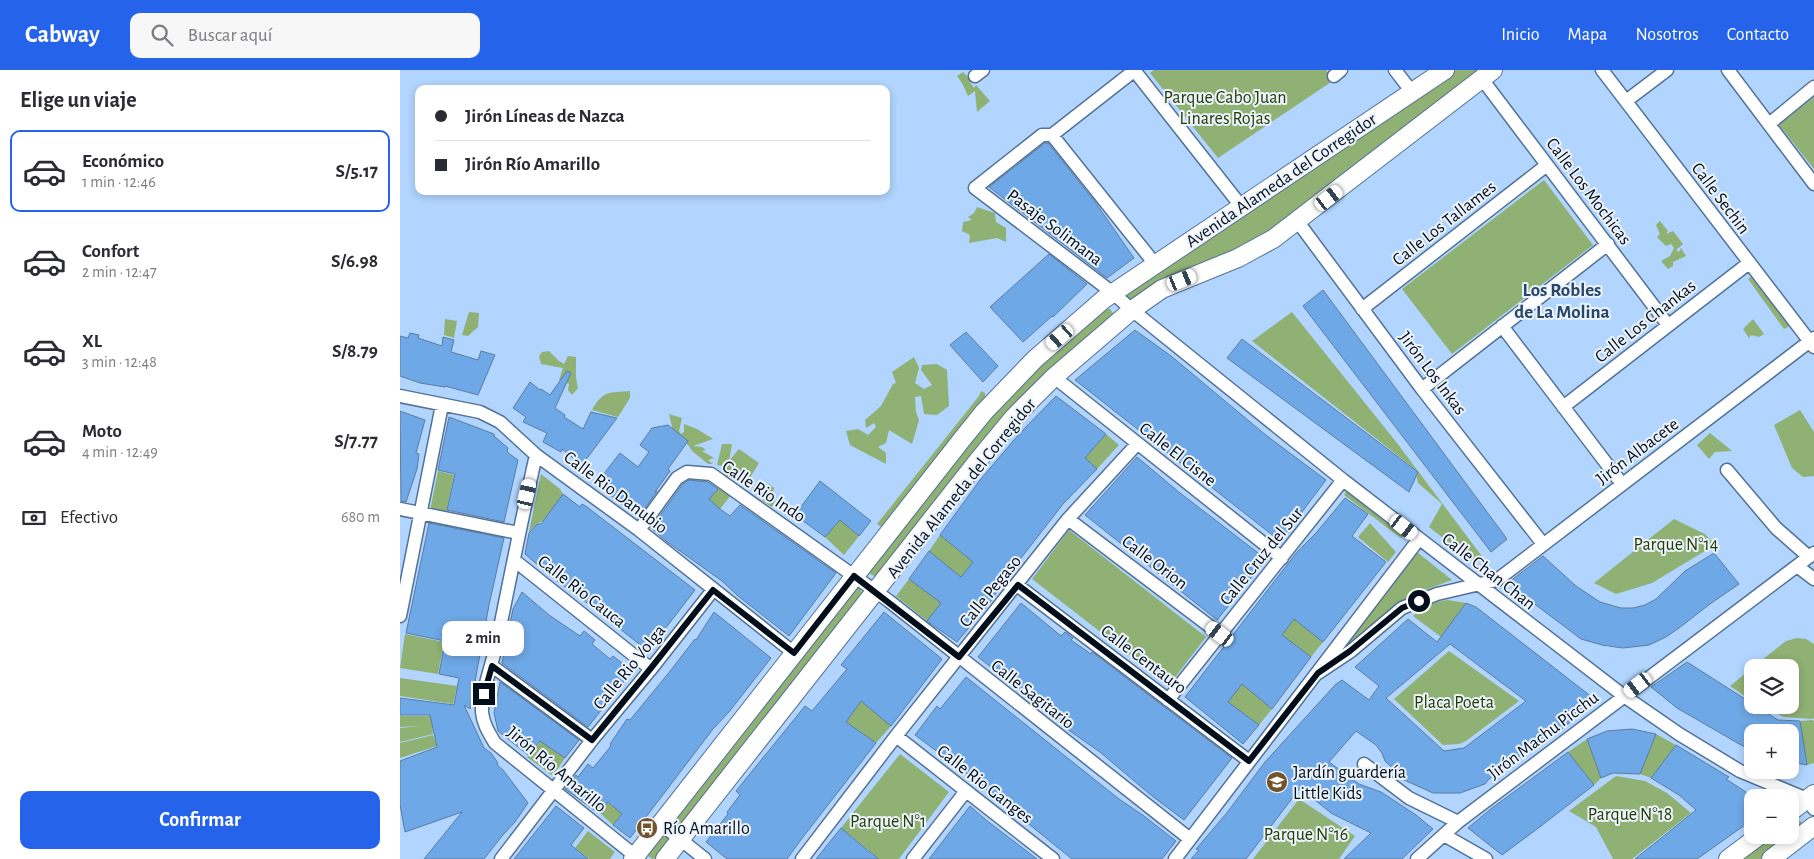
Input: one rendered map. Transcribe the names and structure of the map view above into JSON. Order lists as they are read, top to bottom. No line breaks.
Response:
{"streets":{"main road":["Avenida Alameda del Corregidor"],"street":["Calle Los Mochicas","Calle Sechin","Calle Los Tallames","Pasaje Solimana","Calle Los Chankas","Jirón Los Inkas","Jirón Albacete","Calle El Cisne","Calle Rio Indo","Calle Rio Danubio","Calle Cruz del Sur","Calle Orion","Calle Chan Chan","Calle Rio Cauca","Calle Pegaso","Calle Centauro","Calle Rio Volga","Calle Sagitario","Jirón Machu Picchu","Jirón Río Amarillo","Calle Rio Ganges"]},"crossings":[["Avenida Alameda del Corregidor","Calle Los Mochicas"],["Avenida Alameda del Corregidor","Pasaje Solimana"],["Avenida Alameda del Corregidor","Jirón Los Inkas"],["Avenida Alameda del Corregidor","Calle El Cisne"],["Avenida Alameda del Corregidor","Calle Rio Indo"],["Avenida Alameda del Corregidor","Calle Rio Danubio"],["Avenida Alameda del Corregidor","Calle Chan Chan"],["Avenida Alameda del Corregidor","Calle Sagitario"],["Avenida Alameda del Corregidor","Jirón Río Amarillo"],["Calle Los Mochicas","Calle Los Tallames"],["Calle Los Mochicas","Calle Los Chankas"],["Calle Sechin","Calle Los Chankas"],["Calle Sechin","Jirón Albacete"],["Calle Los Tallames","Jirón Los Inkas"],["Pasaje Solimana","Calle Chan Chan"],["Jirón Los Inkas","Jirón Albacete"],["Jirón Albacete","Calle Chan Chan"],["Calle El Cisne","Calle Cruz del Sur"],["Calle El Cisne","Calle Pegaso"],["Calle Rio Indo","Calle Rio Danubio"],["Calle Rio Indo","Calle Sagitario"],["Calle Rio Danubio","Calle Rio Volga"],["Calle Rio Danubio","Jirón Río Amarillo"],["Calle Cruz del Sur","Calle Orion"],["Calle Cruz del Sur","Calle Chan Chan"],["Calle Cruz del Sur","Calle Centauro"],["Calle Orion","Calle Pegaso"],["Calle Chan Chan","Jirón Machu Picchu"],["Calle Rio Cauca","Calle Rio Volga"],["Calle Rio Cauca","Jirón Río Amarillo"],["Calle Pegaso","Calle Centauro"],["Calle Pegaso","Calle Sagitario"],["Calle Pegaso","Calle Rio Ganges"],["Calle Rio Volga","Jirón Río Amarillo"]],"districts":["Los Robles de La Molina"],"parks":["Parque Cabo Juan Linares Rojas","Parque N°14","Placa Poeta","Parque N°18","Parque N°1","Parque N°16"],"places":{"school or university":["Jardín guardería Little Kids"],"bus stop":["Río Amarillo"]},"page":{"header":"Cabway","search":"Buscar aquí","nav":["Inicio","Mapa","Nosotros","Contacto"],"heading":"Elige un viaje","banner":["Jirón Líneas de Nazca","Jirón Río Amarillo"],"list":[{"name":"Económico","note":"1 min · 12:46","value":"S/5.17"},{"name":"Confort","note":"2 min · 12:47","value":"S/6.98"},{"name":"XL","note":"3 min · 12:48","value":"S/8.79"},{"name":"Moto","note":"4 min · 12:49","value":"S/7.77"}],"pay":["Efectivo","680 m"],"bubble":"2 min","map_buttons":["+","−"],"buttons":"Confirmar"}}
